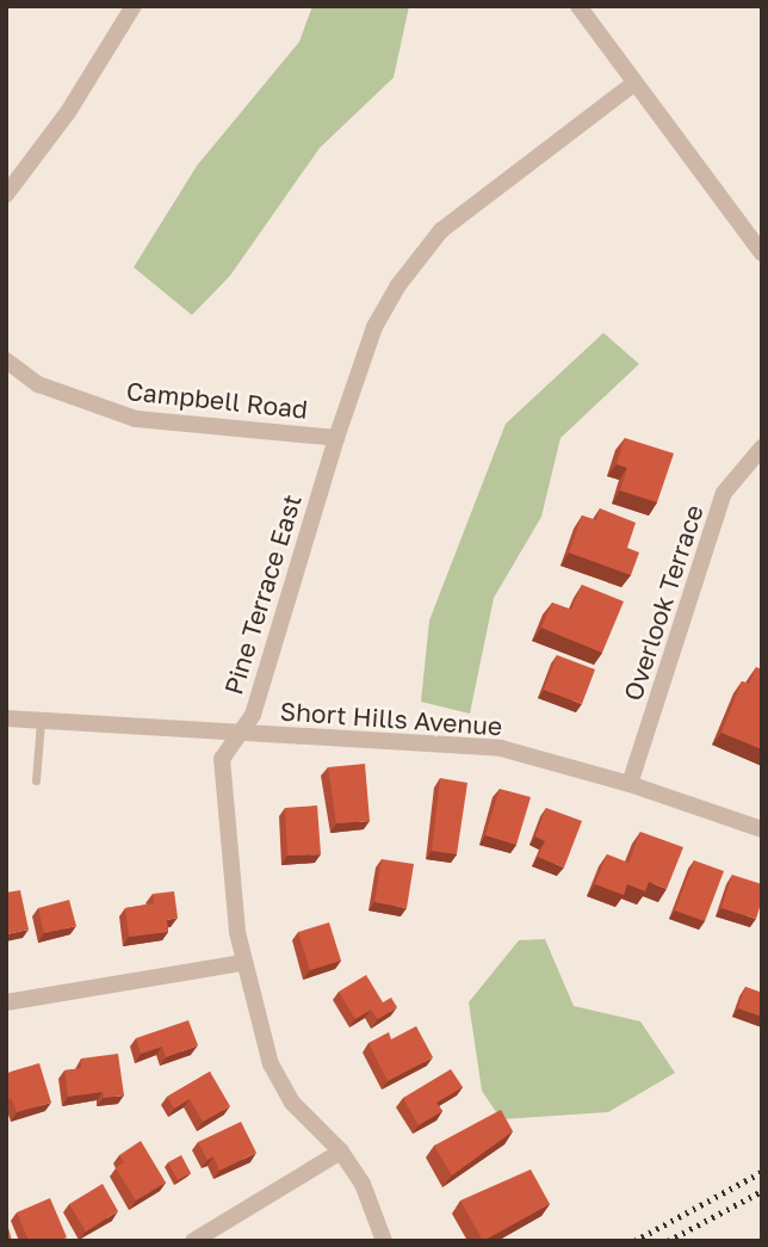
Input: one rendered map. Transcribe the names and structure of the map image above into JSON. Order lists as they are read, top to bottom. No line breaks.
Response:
{"streets":{"street":["Campbell Road","Pine Terrace East","Overlook Terrace","Short Hills Avenue"]},"crossings":[["Campbell Road","Pine Terrace East"],["Pine Terrace East","Short Hills Avenue"],["Overlook Terrace","Short Hills Avenue"]]}
